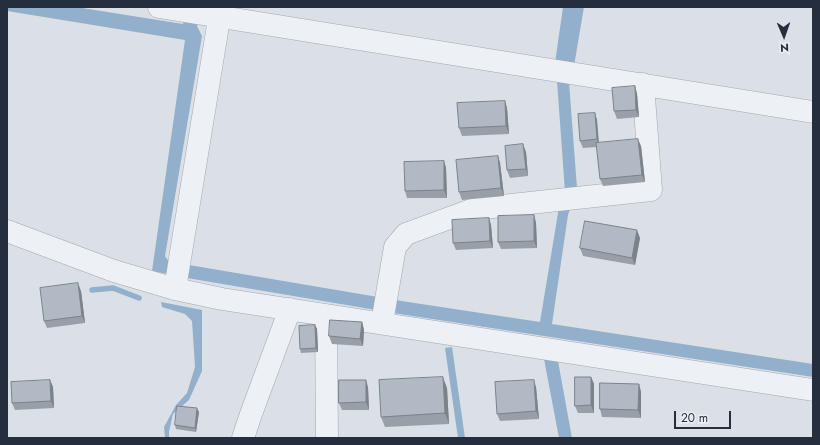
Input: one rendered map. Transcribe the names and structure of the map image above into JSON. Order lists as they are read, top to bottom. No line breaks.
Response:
{"scale_bar":"20 m","north":"bottom"}
